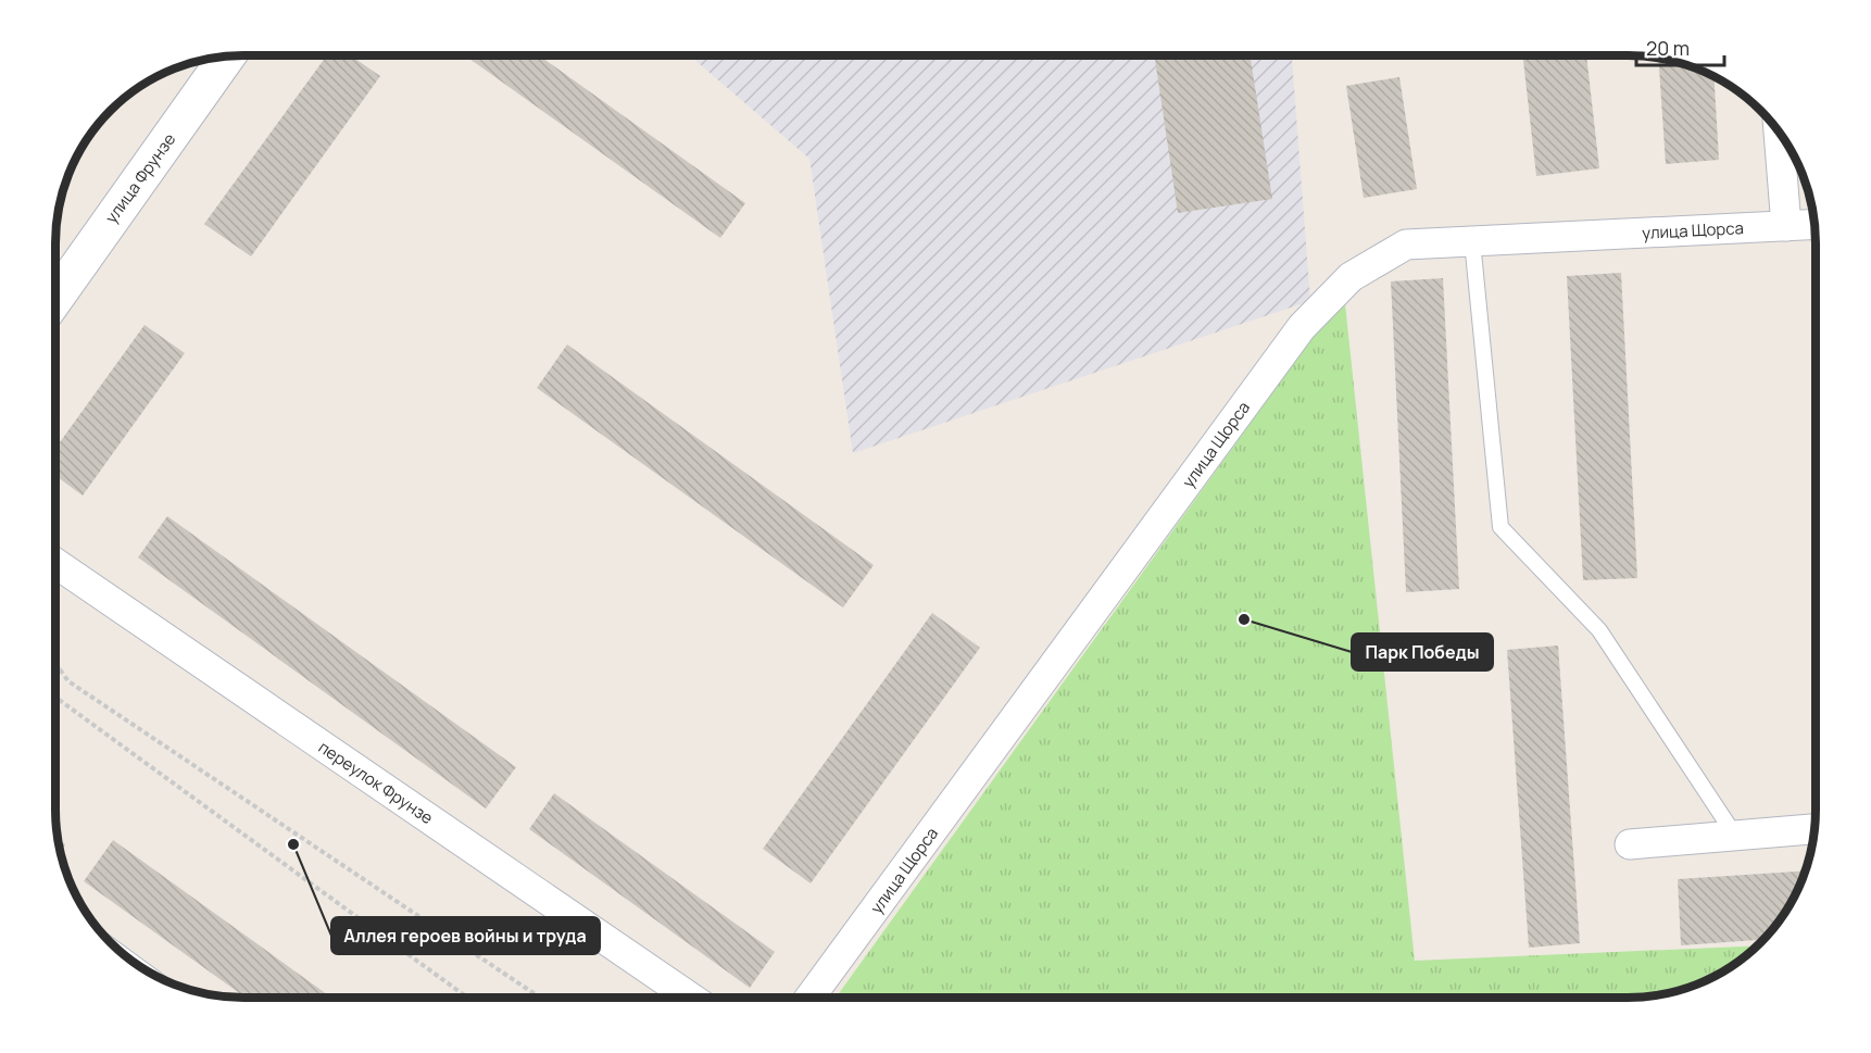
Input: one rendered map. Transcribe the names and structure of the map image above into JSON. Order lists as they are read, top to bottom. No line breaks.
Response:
{"streets":{"main road":["улица Фрунзе"],"street":["улица Щорса","переулок Фрунзе"]},"places":["Парк Победы","Аллея героев войны и труда"],"scale_bar":"20 m"}
